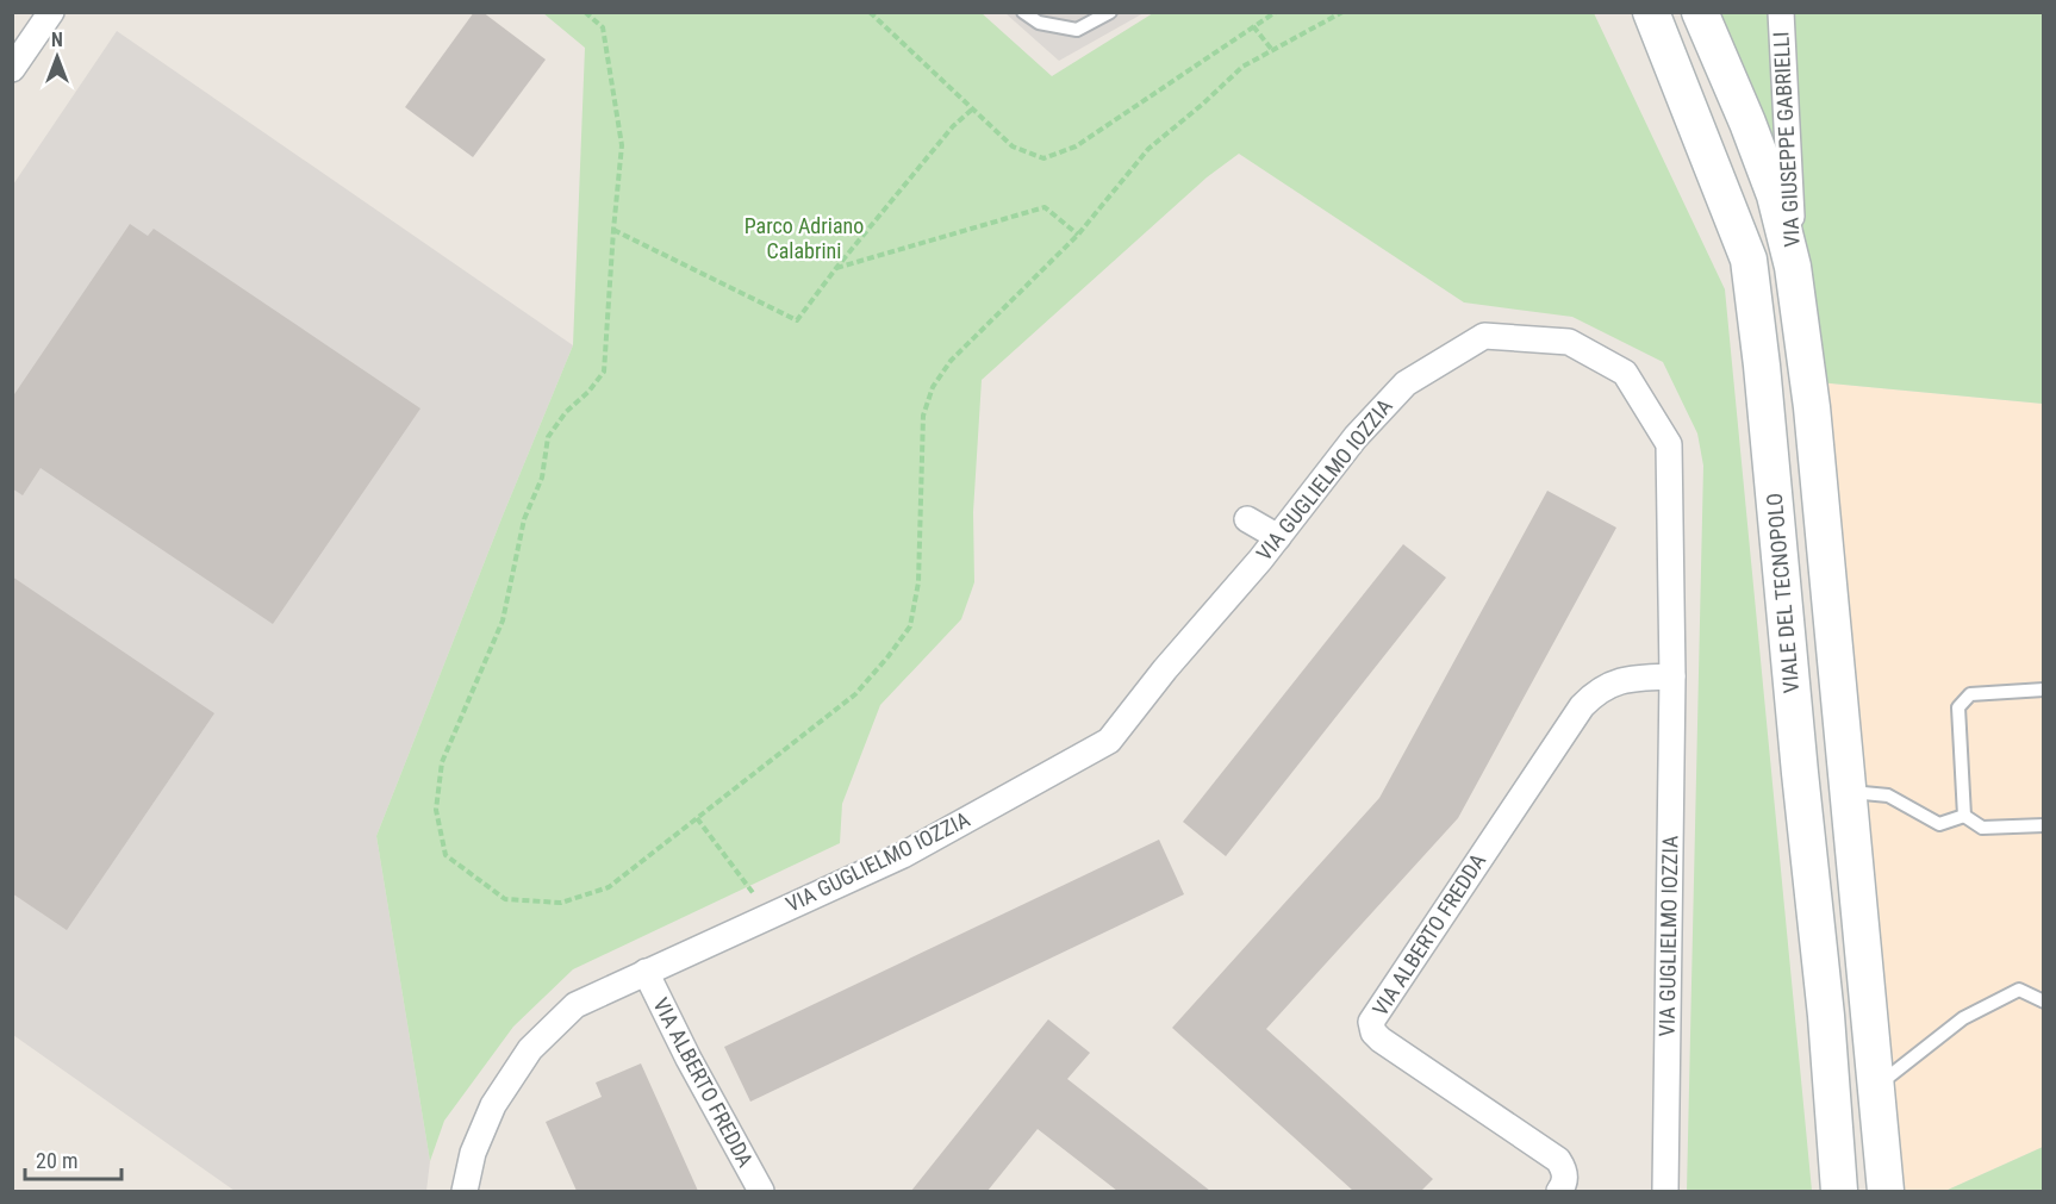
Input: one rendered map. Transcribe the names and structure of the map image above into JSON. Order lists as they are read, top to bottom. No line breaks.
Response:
{"streets":{"main road":["VIALE DEL TECNOPOLO"],"street":["VIA GIUSEPPE GABRIELLI","VIA GUGLIELMO IOZZIA","VIA ALBERTO FREDDA"]},"crossings":[["VIA GIUSEPPE GABRIELLI","VIALE DEL TECNOPOLO"],["VIA GUGLIELMO IOZZIA","VIA ALBERTO FREDDA"]],"parks":["Parco Adriano Calabrini"],"scale_bar":"20 m","north":"top"}
